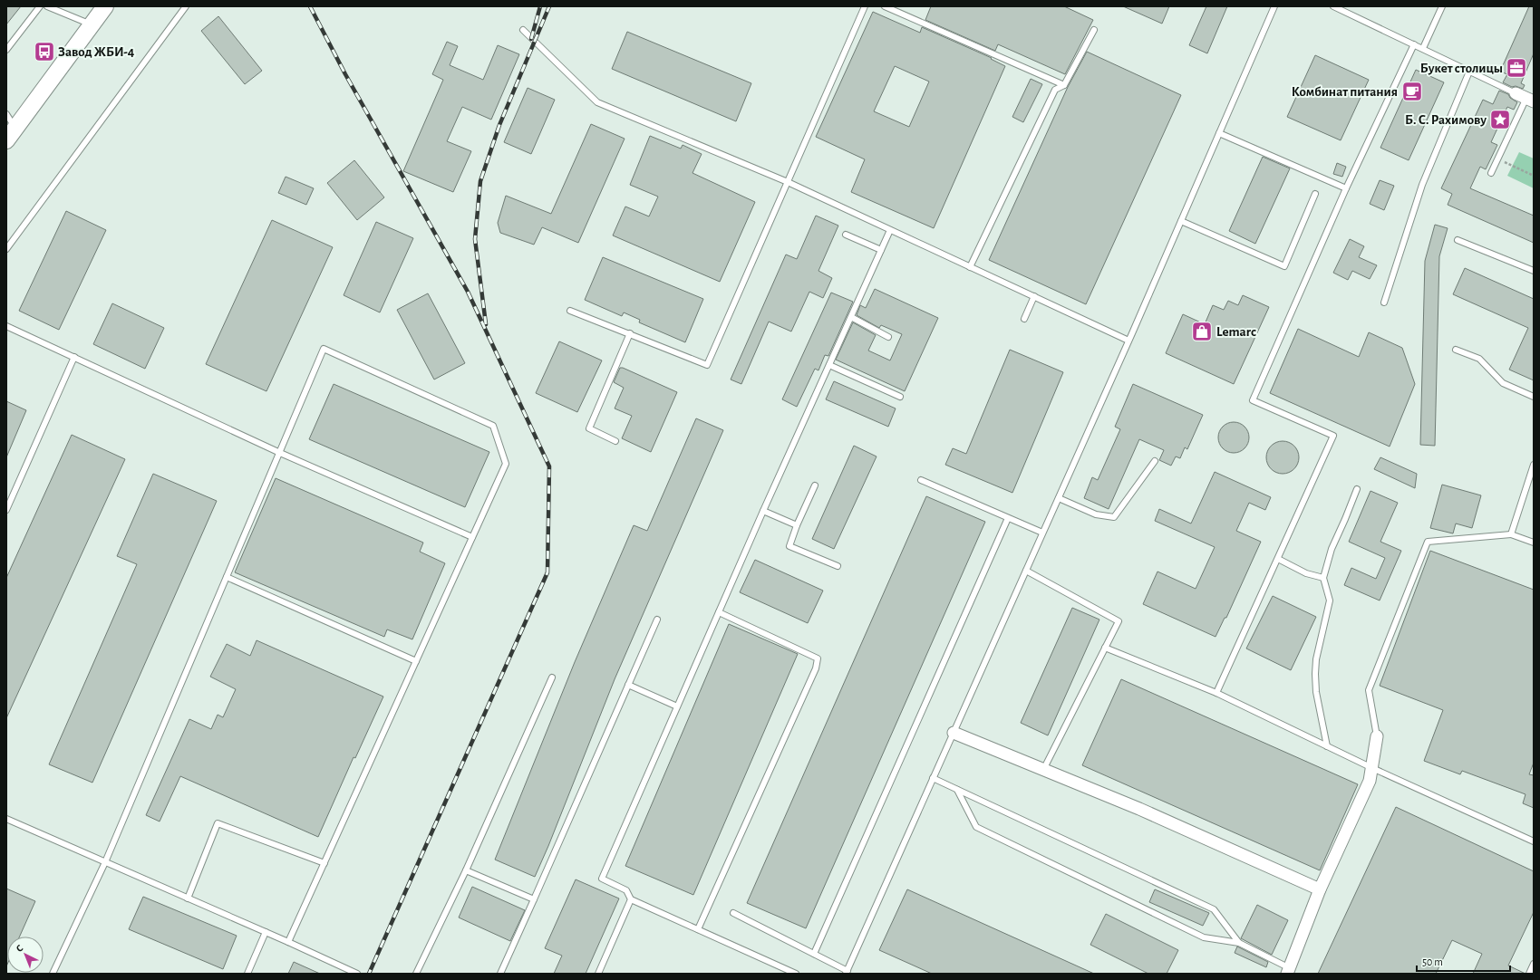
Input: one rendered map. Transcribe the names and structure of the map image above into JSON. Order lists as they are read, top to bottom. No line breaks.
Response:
{"places":{"bus stop":["Завод ЖБИ-4"],"office":["Букет столицы"],"cafe":["Комбинат питания"],"place":["Б. С. Рахимову"],"shop":["Lemarc"]},"scale_bar":"50 m","north":"top left"}
